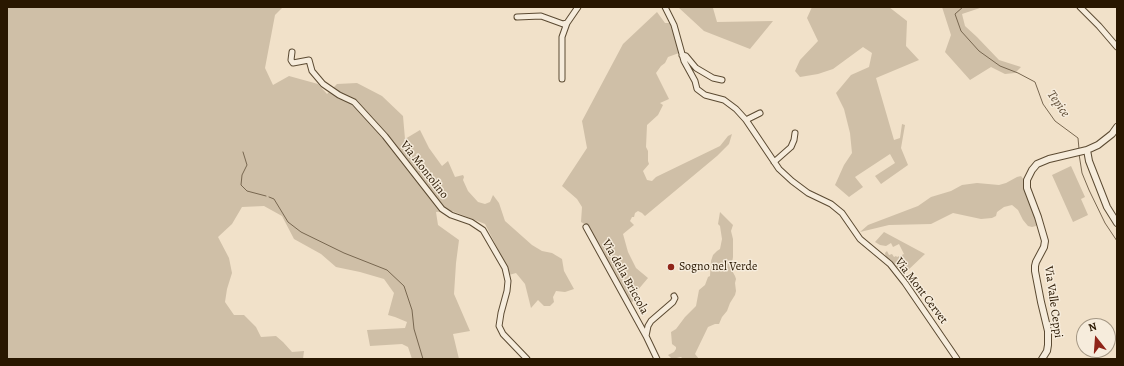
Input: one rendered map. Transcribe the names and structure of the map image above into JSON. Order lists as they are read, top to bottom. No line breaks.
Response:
{"streets":{"street":["Via Montolino","Via della Briccola","Via Mont Cervet","Via Valle Ceppi"]},"water":["Tepice"],"places":["Sogno nel Verde"],"north":"top"}
